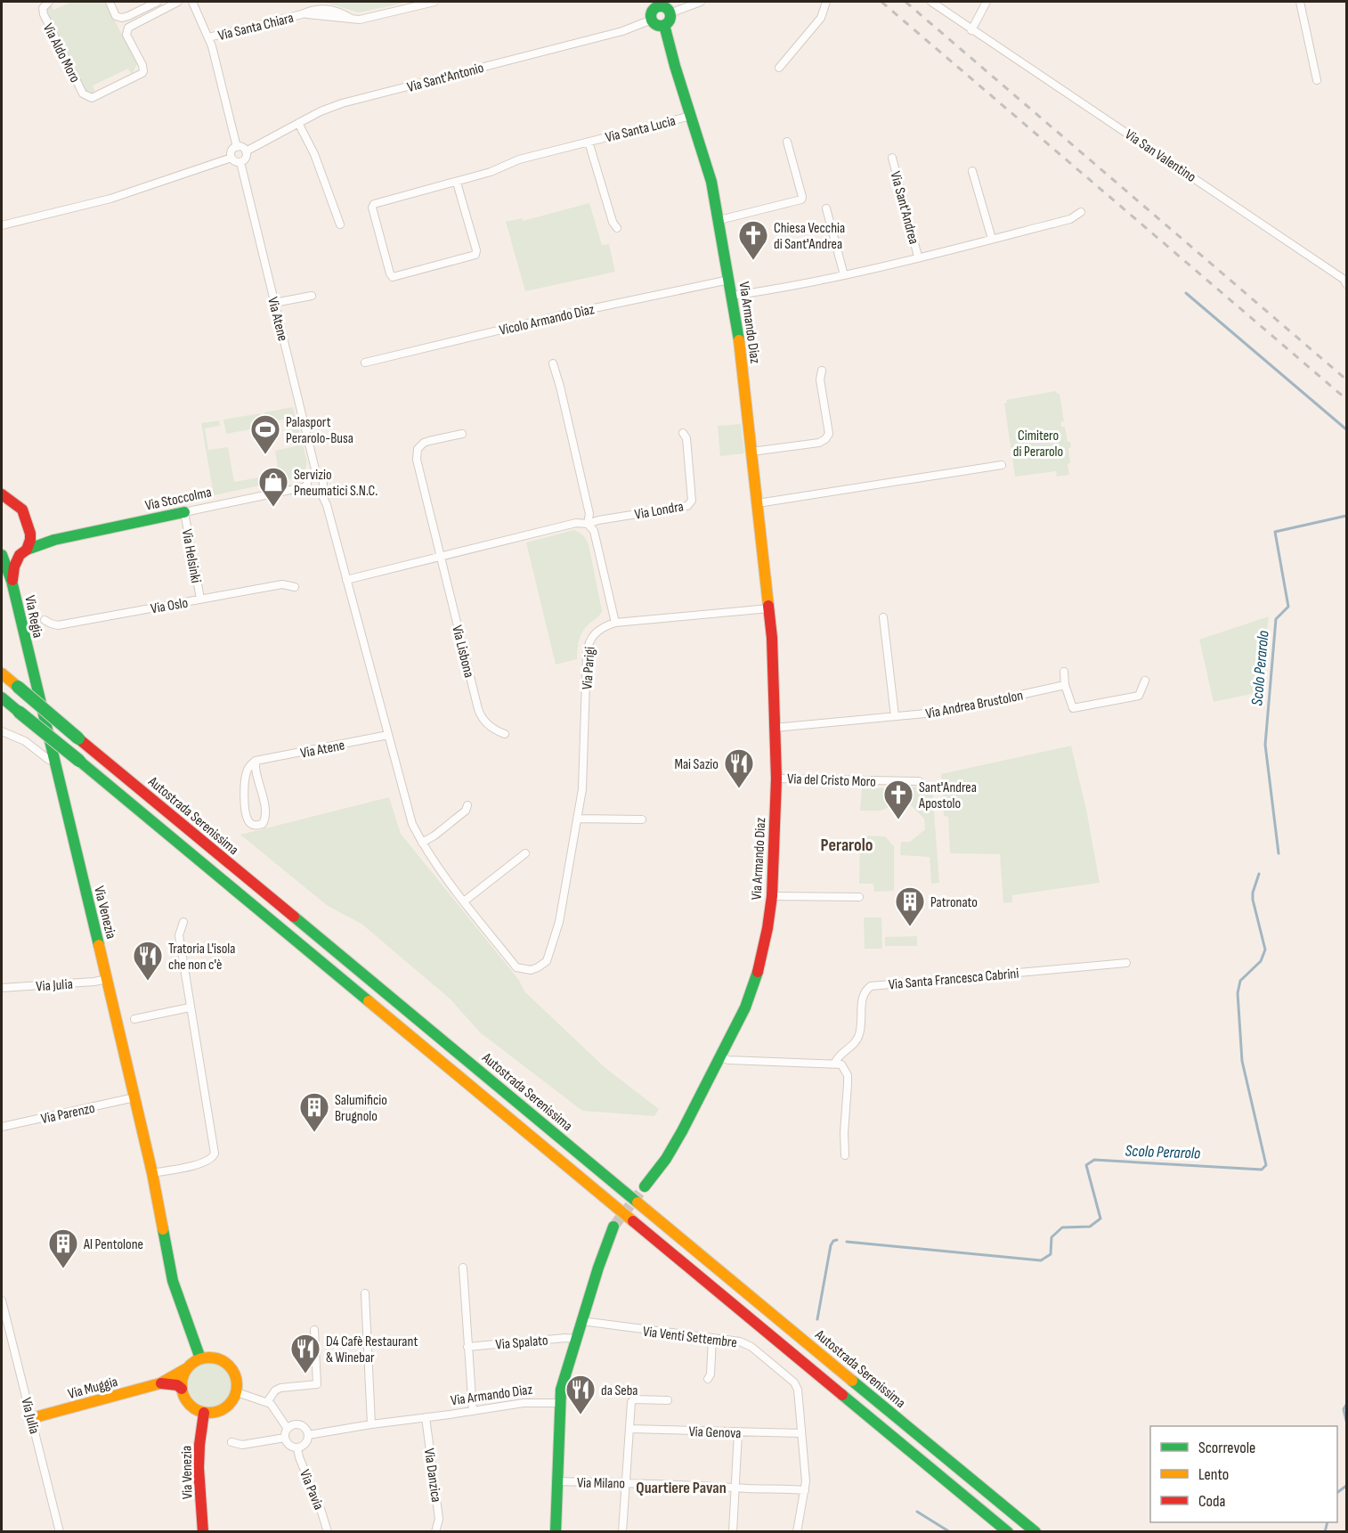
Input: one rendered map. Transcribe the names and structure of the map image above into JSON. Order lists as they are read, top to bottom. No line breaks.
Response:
{"streets":{"main road":["Via Armando Diaz","Via Stoccolma","Via Regia","Autostrada Serenissima","Via Venezia","Via Muggia"],"street":["Via Santa Chiara","Via Aldo Moro","Via Sant'Antonio","Via Santa Lucia","Via San Valentino","Via Sant'Andrea","Via Atene","Vicolo Armando Diaz","Via Londra","Via Helsinki","Via Oslo","Via Lisbona","Via Parigi","Via Andrea Brustolon","Via del Cristo Moro","Via Santa Francesca Cabrini","Via Julia","Via Parenzo","Via Venti Settembre","Via Spalato","Via Genova","Via Danzica","Via Milano","Via Pavia"]},"crossings":[["Via Sant'Antonio","Via Atene"],["Via Sant'Antonio","Via Armando Diaz"],["Via Santa Lucia","Via Armando Diaz"],["Via Sant'Andrea","Via Armando Diaz"],["Via Atene","Via Stoccolma"],["Via Atene","Via Parigi"],["Vicolo Armando Diaz","Via Armando Diaz"],["Via Armando Diaz","Via Parigi"],["Via Armando Diaz","Via Andrea Brustolon"],["Via Armando Diaz","Via del Cristo Moro"],["Via Armando Diaz","Via Danzica"],["Via Armando Diaz","Via Pavia"],["Via Stoccolma","Via Helsinki"],["Via Stoccolma","Via Regia"],["Via Helsinki","Via Oslo"],["Via Regia","Via Venezia"],["Via Venezia","Via Julia"],["Via Venezia","Via Parenzo"],["Via Venezia","Via Muggia"],["Via Julia","Via Muggia"],["Via Venti Settembre","Via Genova"],["Via Venti Settembre","Via Milano"]],"districts":["Perarolo","Quartiere Pavan"],"water":["Scolo Perarolo"],"parks":["Cimitero di Perarolo"],"places":{"church":["Chiesa Vecchia di Sant'Andrea","Sant'Andrea Apostolo"],"sports":["Palasport Perarolo-Busa"],"shop":["Servizio Pneumatici S.N.C."],"restaurant":["Mai Sazio","Tratoria L'isola che non c'è","D4 Cafè Restaurant & Winebar","da Seba"],"building":["Patronato","Salumificio Brugnolo","Al Pentolone"]},"legend":["Scorrevole","Lento","Coda"]}
